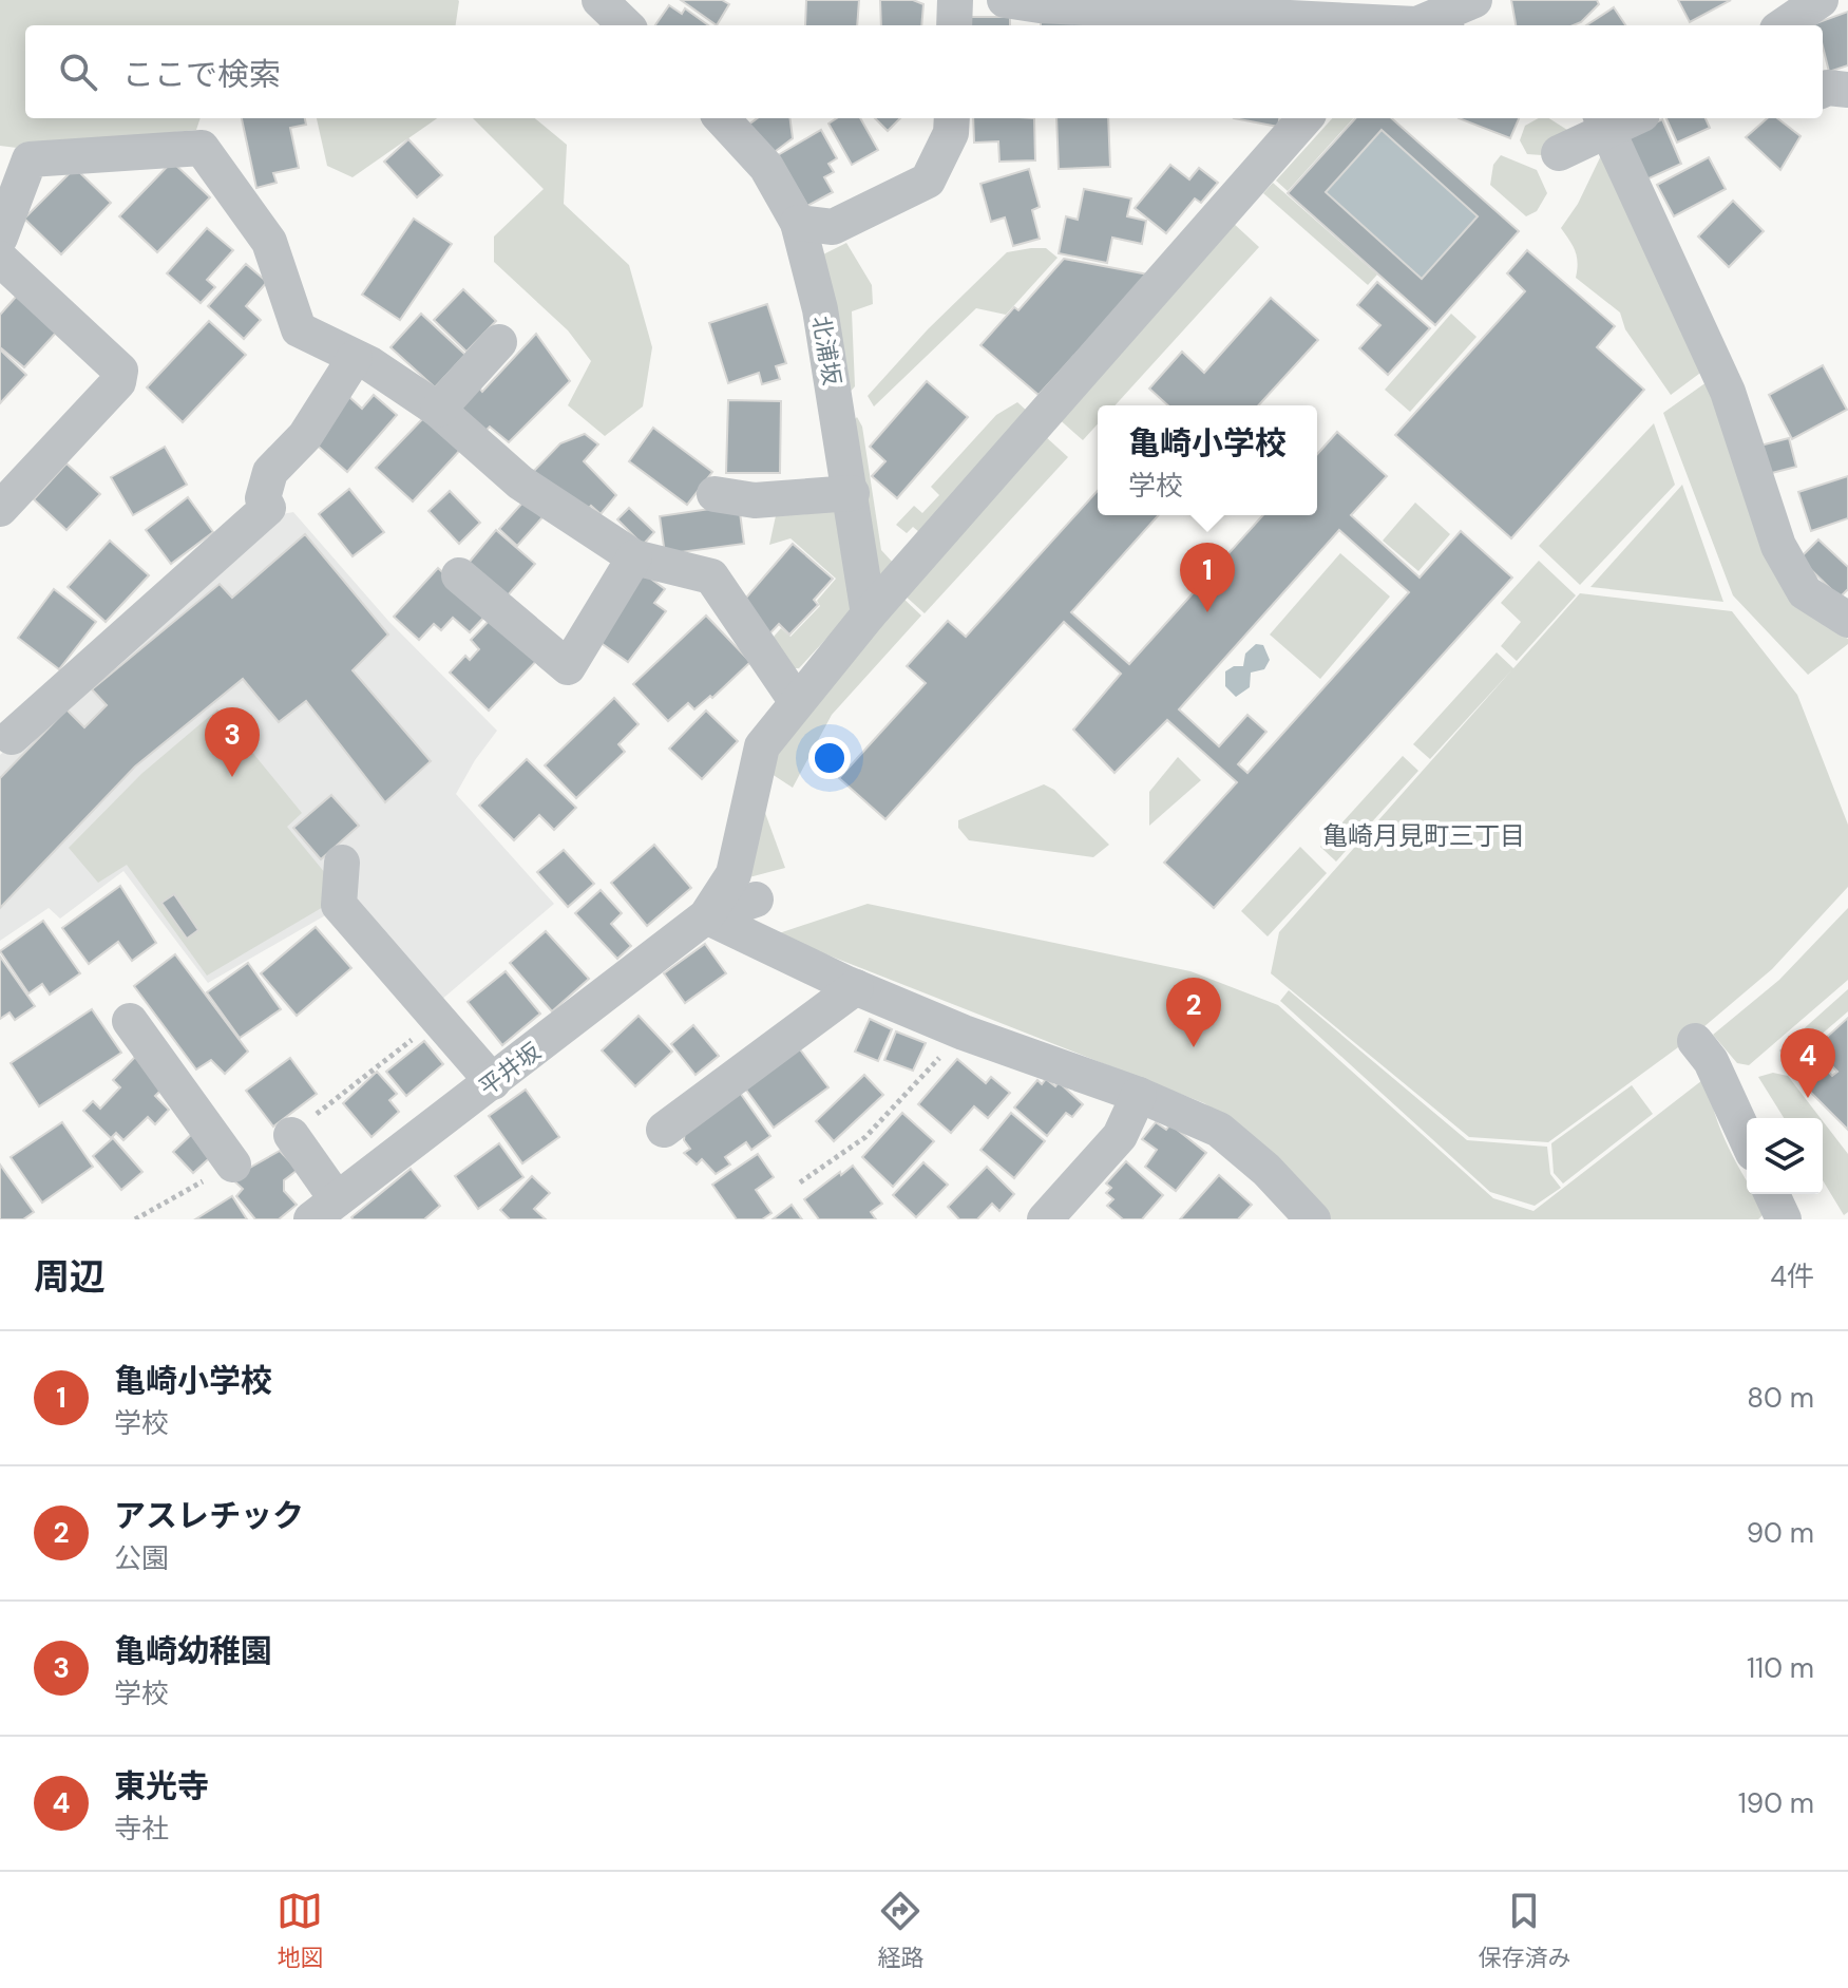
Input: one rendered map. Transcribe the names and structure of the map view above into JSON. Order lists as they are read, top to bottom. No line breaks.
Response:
{"streets":{"street":["北浦坂","平井坂"]},"districts":["亀崎月見町三丁目"],"page":{"search":"ここで検索","popup":["亀崎小学校","学校"],"pins":["1","3","2","4"],"heading":["周辺","4件"],"list":[{"mark":"1","name":"亀崎小学校","note":"学校","value":"80 m"},{"mark":"2","name":"アスレチック","note":"公園","value":"90 m"},{"mark":"3","name":"亀崎幼稚園","note":"学校","value":"110 m"},{"mark":"4","name":"東光寺","note":"寺社","value":"190 m"}],"nav":["地図","経路","保存済み"]}}
